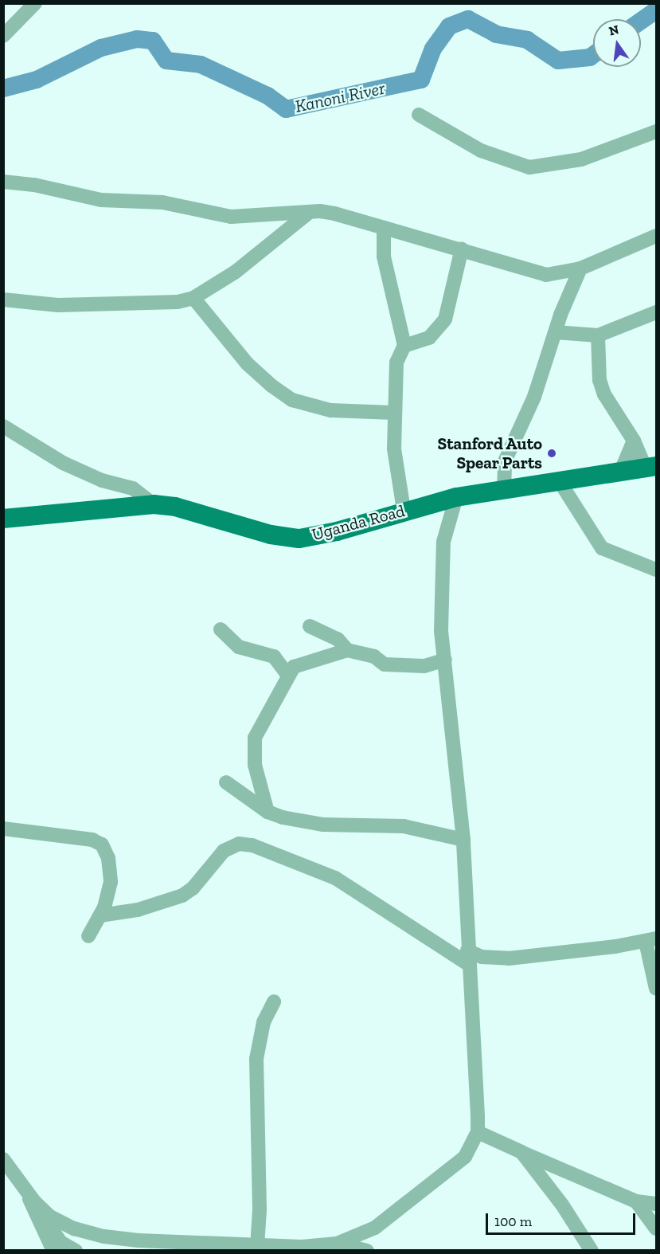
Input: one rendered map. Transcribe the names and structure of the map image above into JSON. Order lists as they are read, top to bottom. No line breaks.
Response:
{"streets":{"main road":["Uganda Road"]},"water":["Kanoni River"],"places":["Stanford Auto Spear Parts"],"scale_bar":"100 m","north":"top"}
